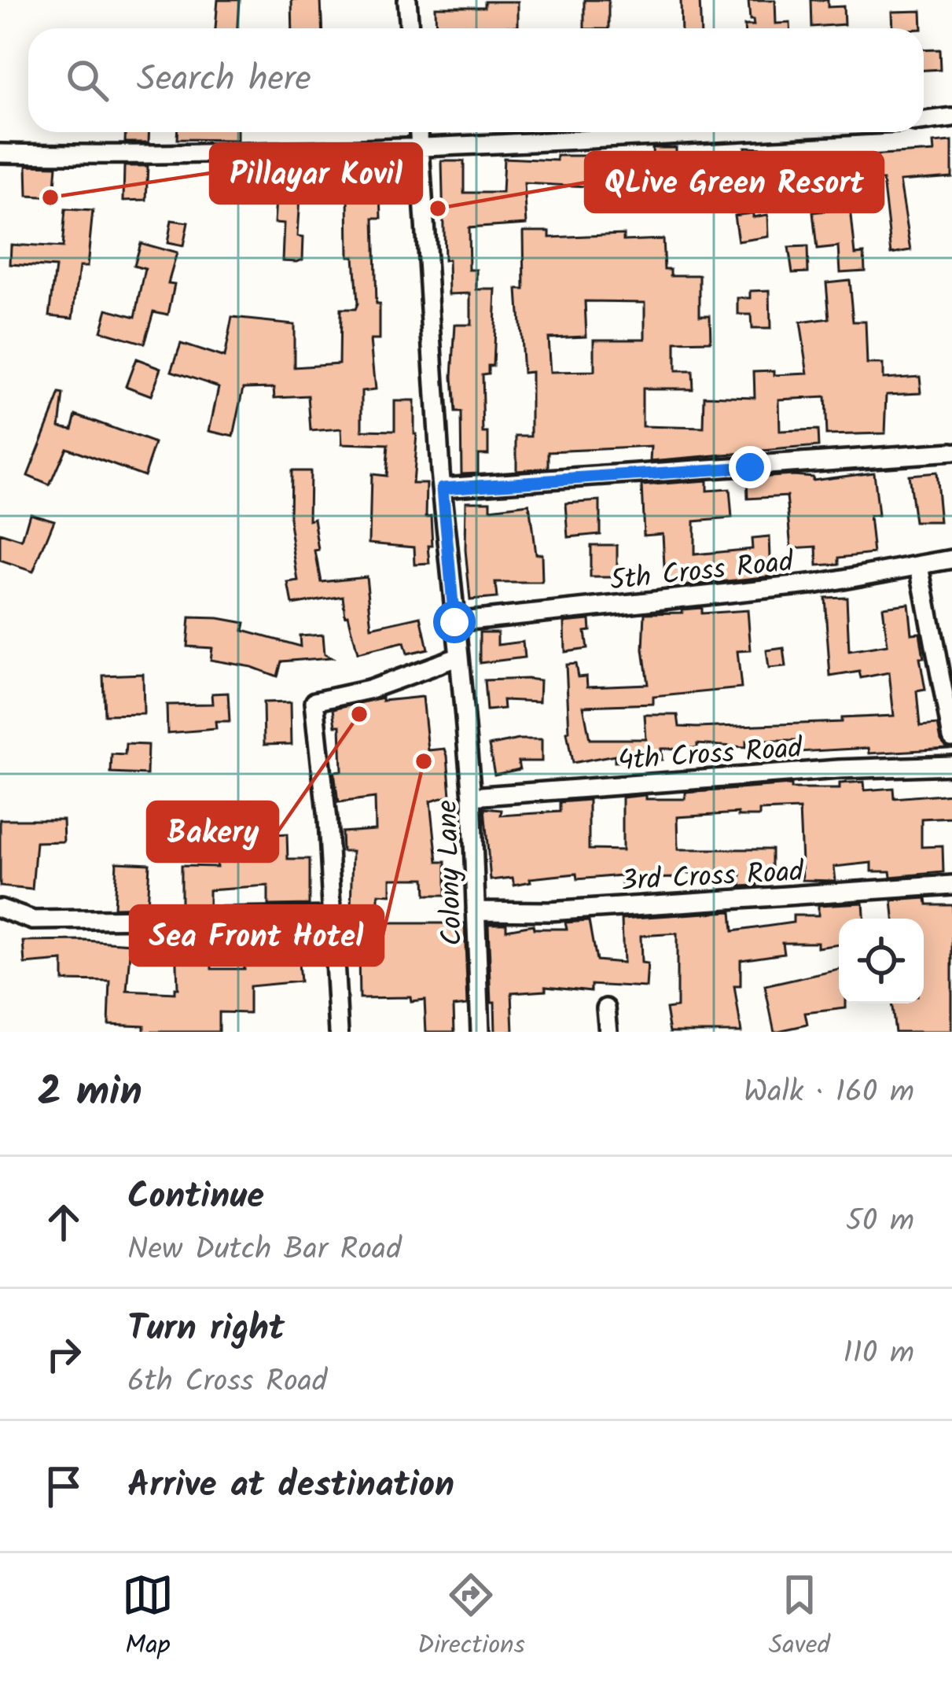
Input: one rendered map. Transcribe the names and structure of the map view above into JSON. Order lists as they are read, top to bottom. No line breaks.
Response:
{"streets":{"street":["5th Cross Road","4th Cross Road","Colony Lane","3rd Cross Road"]},"crossings":[["5th Cross Road","Colony Lane"],["4th Cross Road","Colony Lane"],["Colony Lane","3rd Cross Road"]],"places":["Pillayar Kovil","QLive Green Resort","Bakery","Sea Front Hotel"],"page":{"search":"Search here","heading":["2 min","Walk · 160 m"],"list":[["Continue","New Dutch Bar Road","50 m"],["Turn right","6th Cross Road","110 m"],"Arrive at destination"],"nav":["Map","Directions","Saved"]}}
